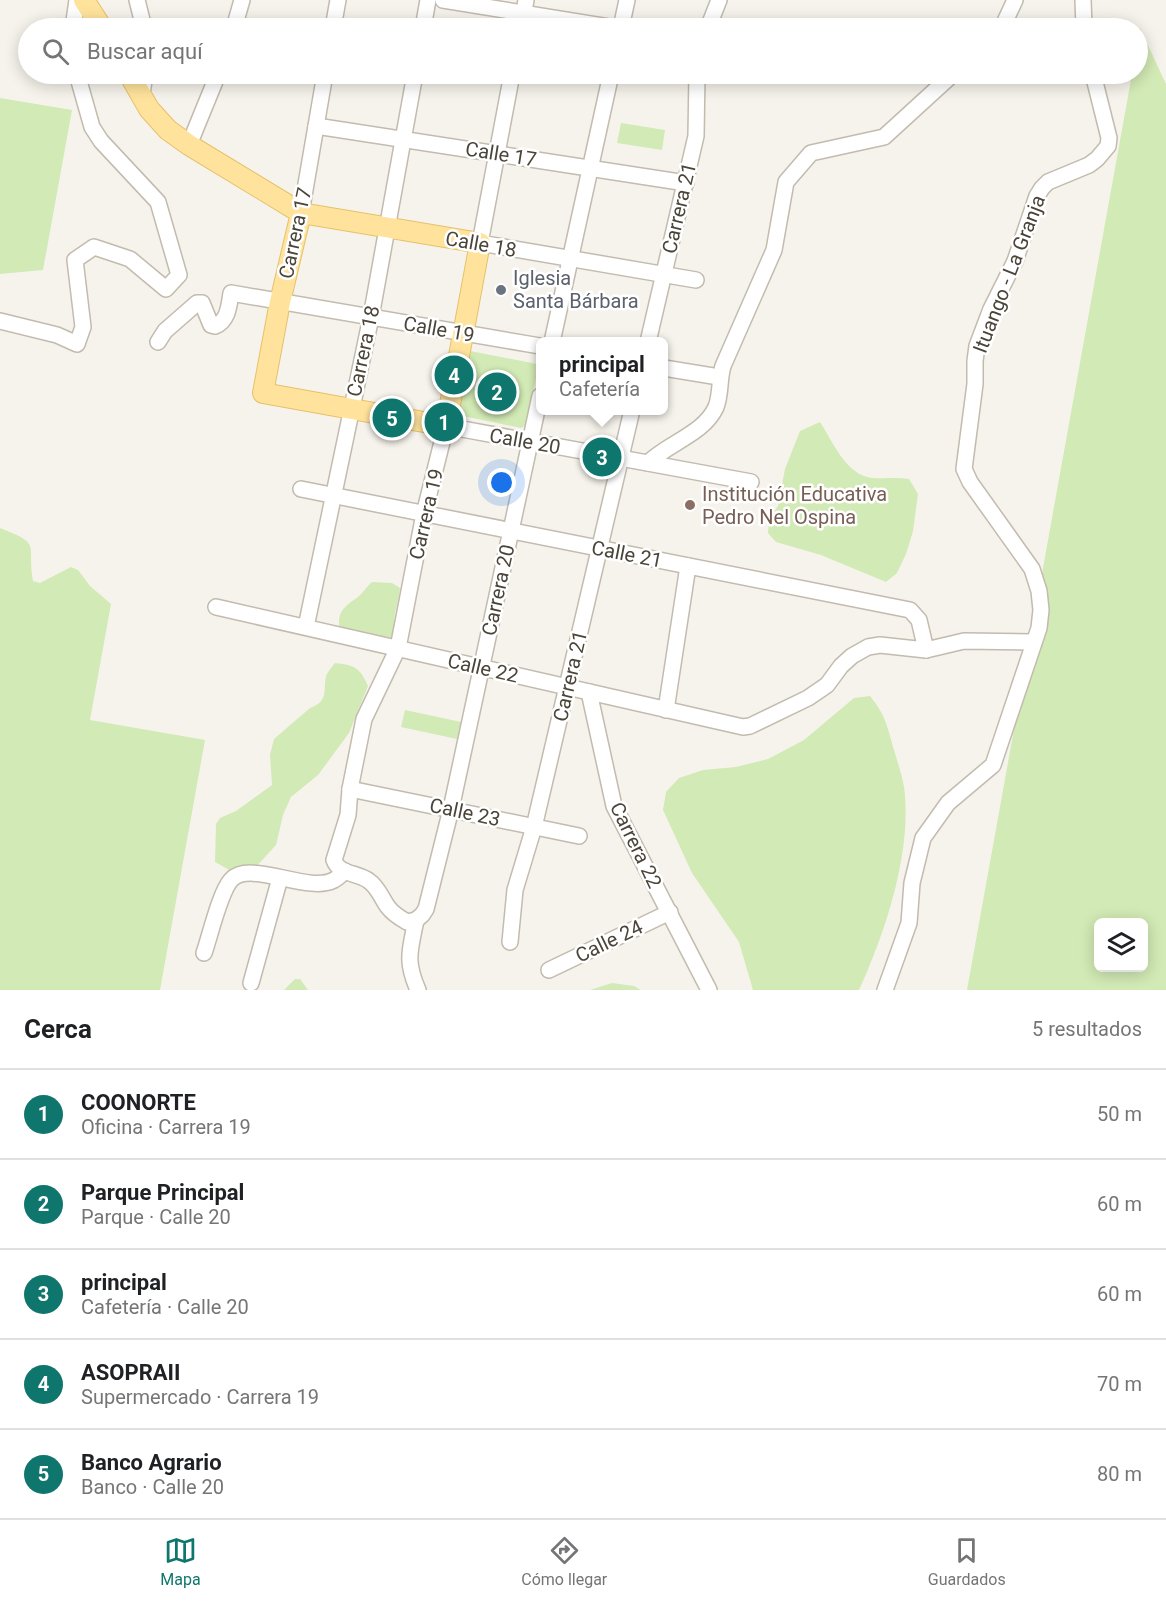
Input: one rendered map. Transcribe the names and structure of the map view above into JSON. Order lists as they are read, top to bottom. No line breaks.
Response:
{"streets":{"main road":["Carrera 17","Calle 18","Calle 20","Carrera 19"],"street":["Calle 17","Carrera 21","Ituango - La Granja","Calle 19","Carrera 18","Calle 21","Carrera 20","Calle 22","Calle 23","Carrera 22","Calle 24"]},"crossings":[["Calle 17","Carrera 21"],["Calle 17","Carrera 17"],["Calle 17","Carrera 18"],["Calle 17","Carrera 19"],["Carrera 21","Calle 18"],["Carrera 21","Calle 20"],["Carrera 21","Calle 21"],["Carrera 21","Calle 22"],["Carrera 21","Calle 23"],["Carrera 17","Calle 18"],["Carrera 17","Calle 19"],["Carrera 17","Calle 20"],["Calle 18","Carrera 18"],["Calle 18","Carrera 19"],["Calle 19","Carrera 18"],["Calle 19","Carrera 19"],["Carrera 18","Calle 20"],["Carrera 18","Calle 21"],["Carrera 18","Calle 22"],["Calle 20","Carrera 19"],["Calle 20","Carrera 20"],["Carrera 19","Calle 21"],["Carrera 19","Calle 22"],["Carrera 19","Calle 23"],["Calle 21","Carrera 20"],["Calle 21","Calle 22"],["Carrera 20","Calle 22"],["Carrera 20","Calle 23"],["Calle 22","Carrera 22"],["Carrera 22","Calle 24"]],"places":["Iglesia Santa Bárbara","Institución Educativa Pedro Nel Ospina"],"page":{"search":"Buscar aquí","popup":["principal","Cafetería"],"pins":["4","2","5","1","3"],"heading":["Cerca","5 resultados"],"list":[{"mark":"1","name":"COONORTE","note":"Oficina · Carrera 19","value":"50 m"},{"mark":"2","name":"Parque Principal","note":"Parque · Calle 20","value":"60 m"},{"mark":"3","name":"principal","note":"Cafetería · Calle 20","value":"60 m"},{"mark":"4","name":"ASOPRAII","note":"Supermercado · Carrera 19","value":"70 m"},{"mark":"5","name":"Banco Agrario","note":"Banco · Calle 20","value":"80 m"}],"nav":["Mapa","Cómo llegar","Guardados"]}}
